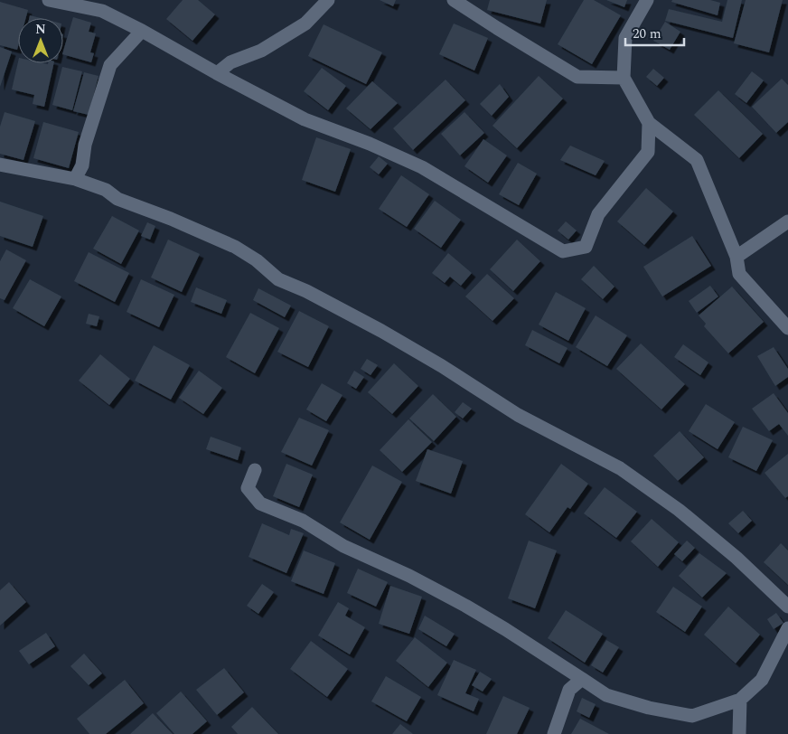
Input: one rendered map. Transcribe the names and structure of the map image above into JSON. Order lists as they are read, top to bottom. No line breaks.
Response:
{"scale_bar":"20 m","north":"top"}
